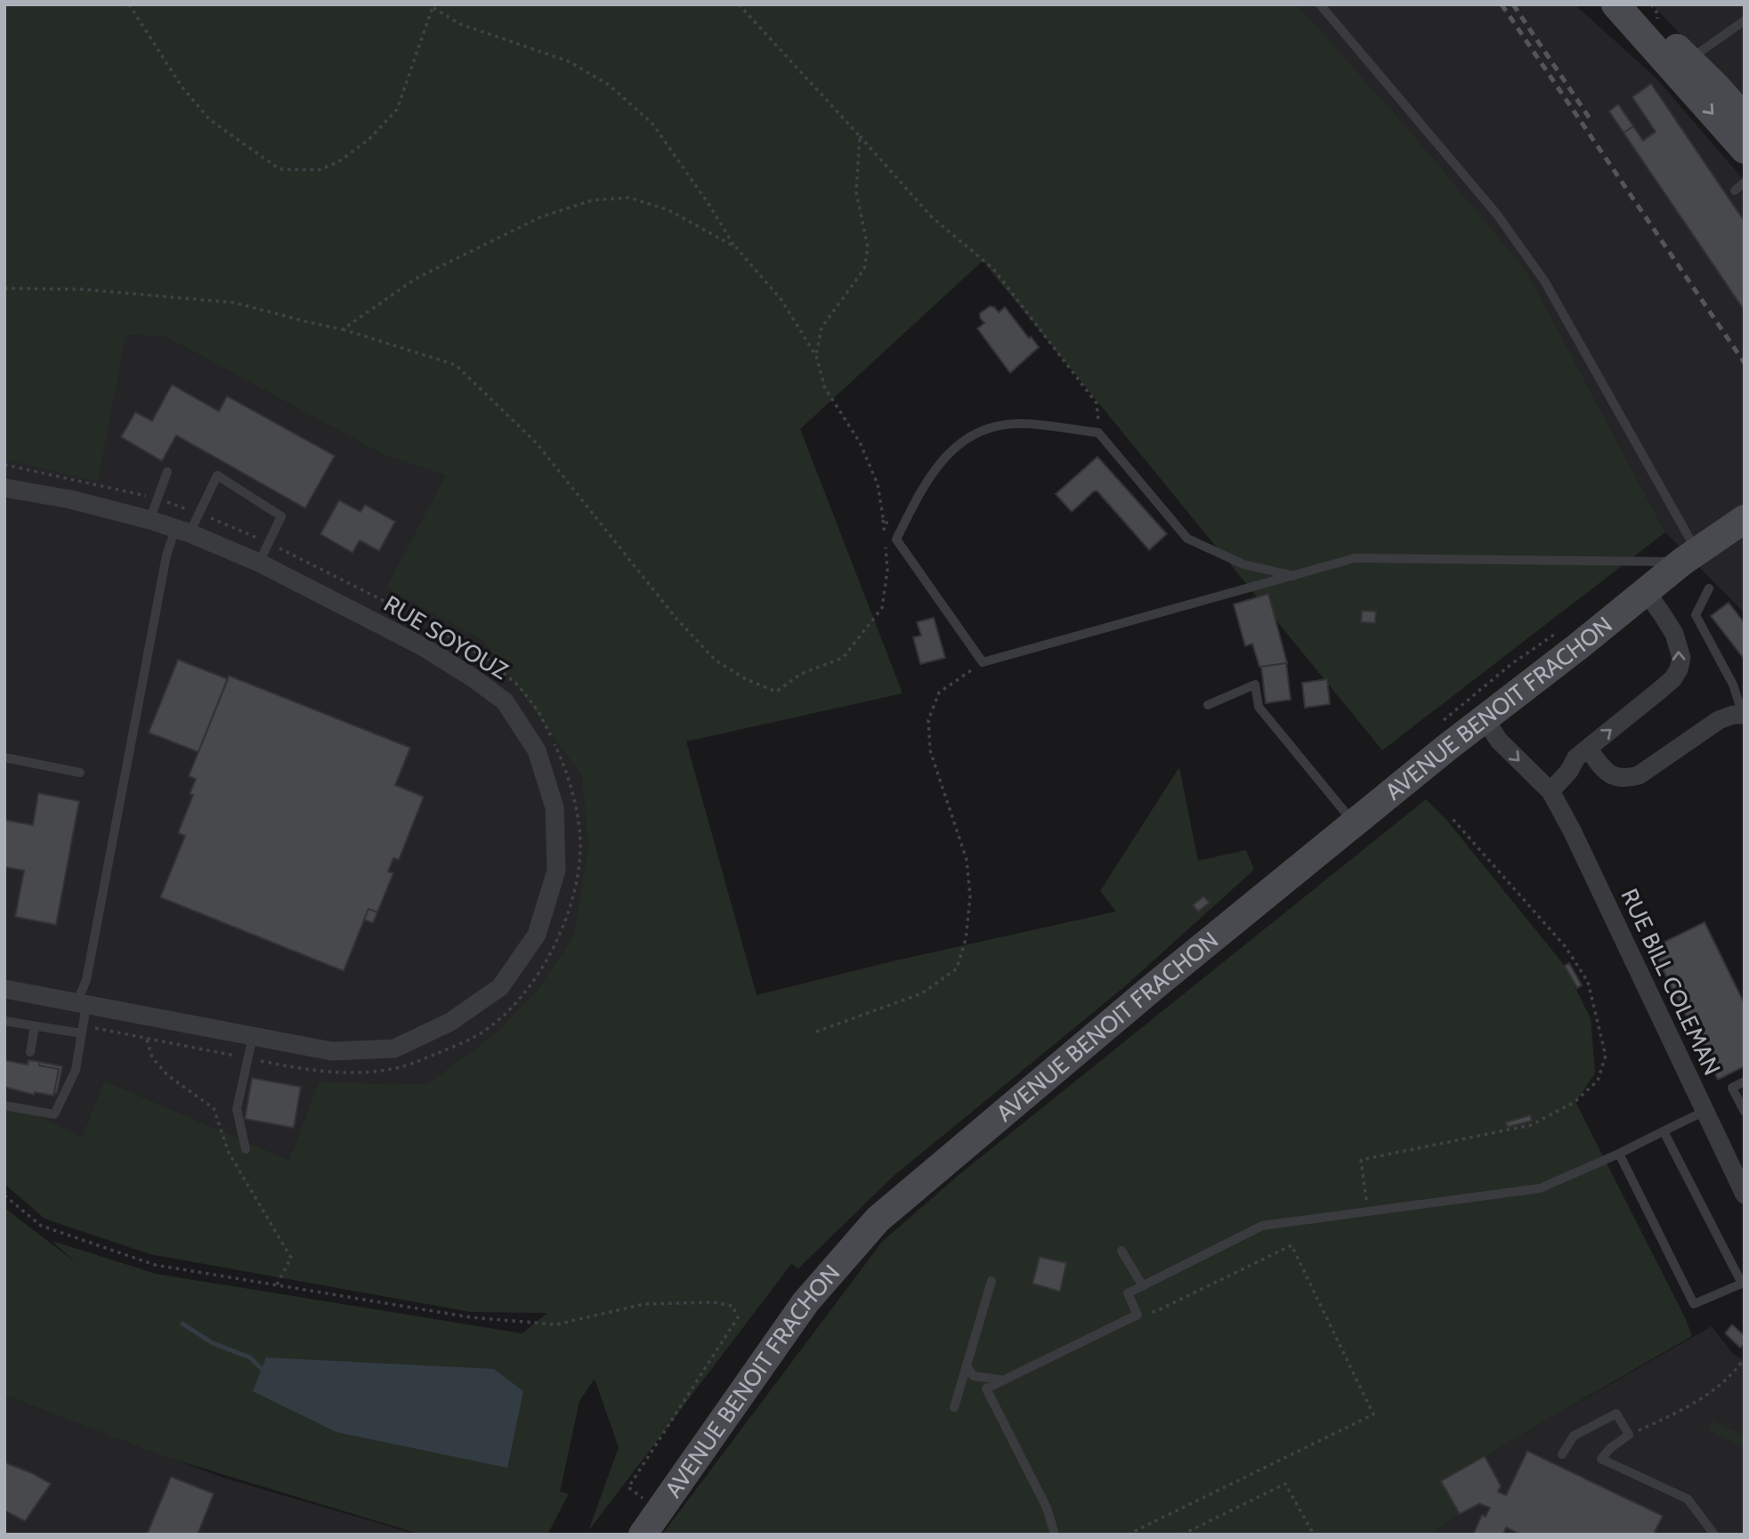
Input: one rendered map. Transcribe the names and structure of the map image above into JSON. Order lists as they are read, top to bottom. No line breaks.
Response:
{"streets":{"main road":["AVENUE BENOIT FRACHON"],"street":["RUE SOYOUZ","RUE BILL COLEMAN"]},"crossings":[["AVENUE BENOIT FRACHON","RUE BILL COLEMAN"]]}
